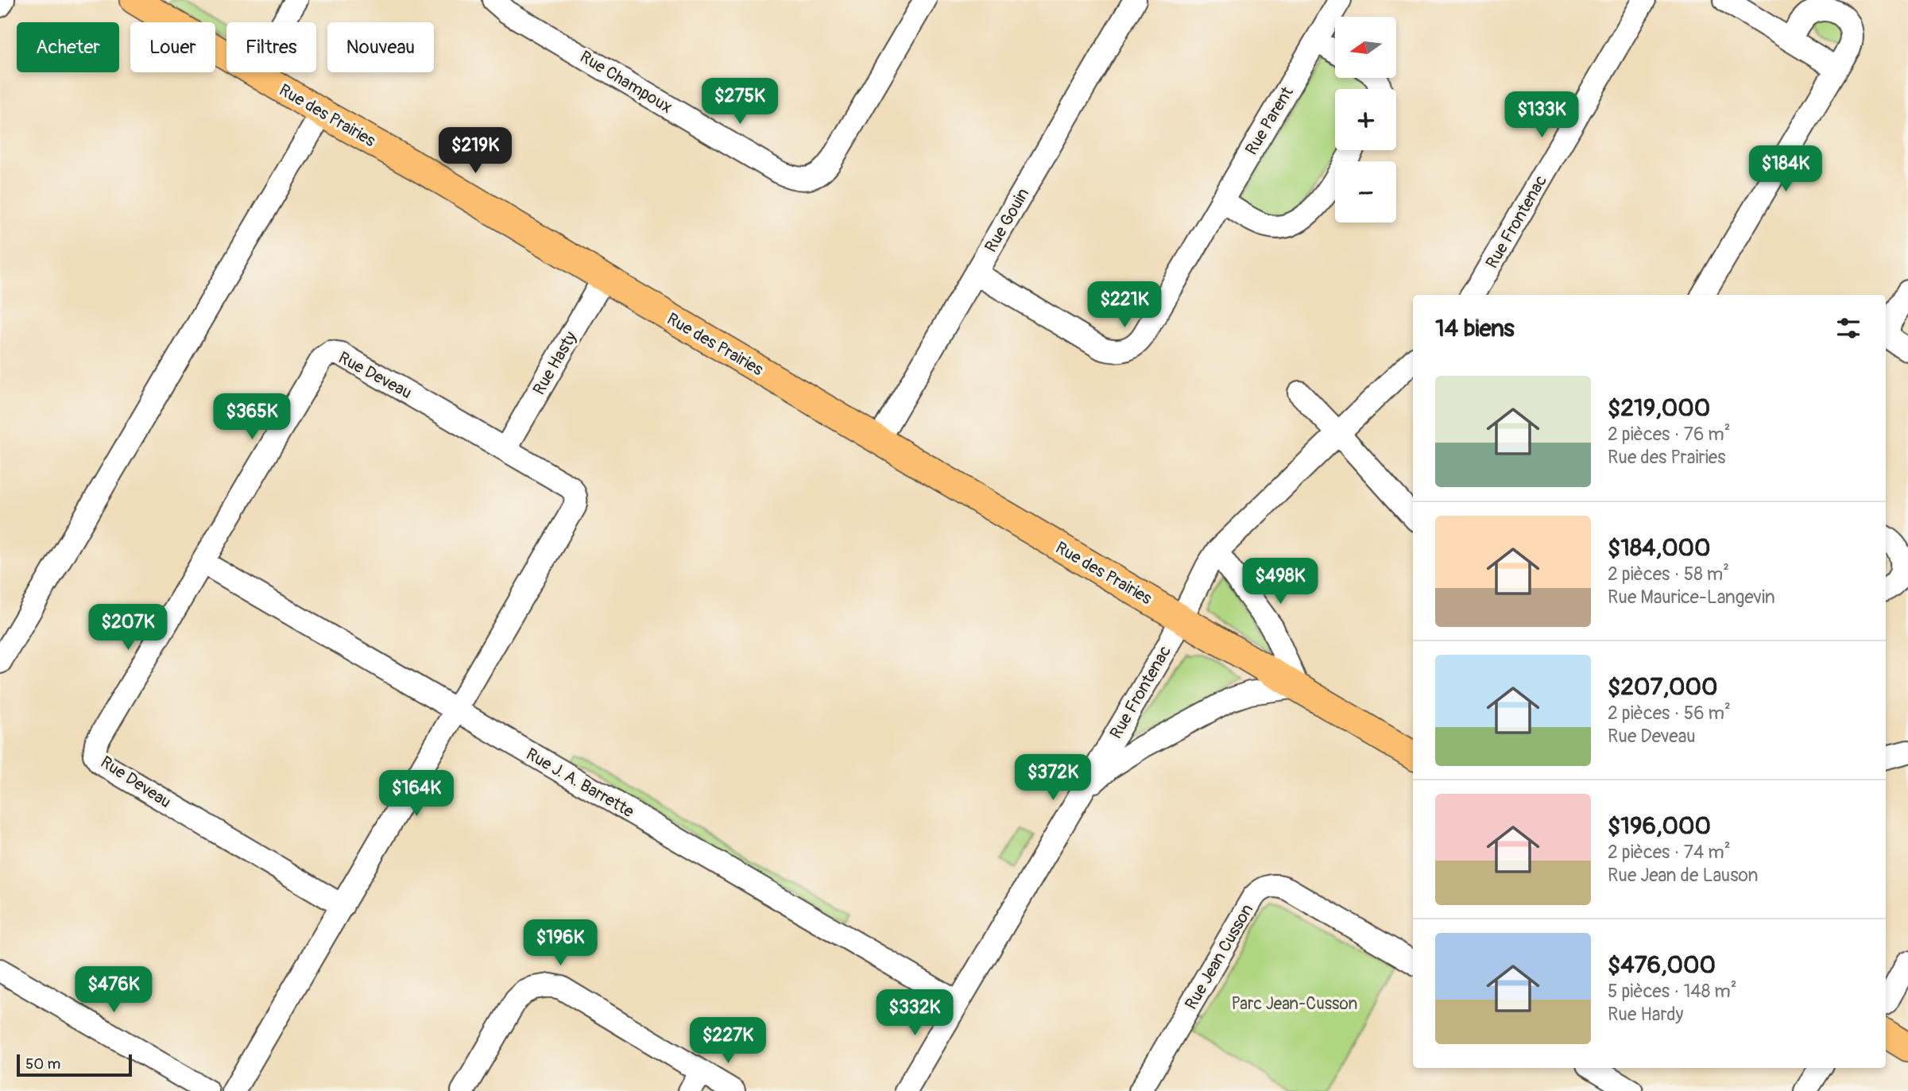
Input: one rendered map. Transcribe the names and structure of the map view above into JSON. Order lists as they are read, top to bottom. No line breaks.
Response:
{"streets":{"main road":["Rue des Prairies"],"street":["Rue Champoux","Rue Parent","Rue Gouin","Rue Frontenac","Rue Hasty","Rue Deveau","Rue J. A. Barrette","Rue Jean Cusson"]},"crossings":[["Rue des Prairies","Rue Gouin"],["Rue des Prairies","Rue Frontenac"],["Rue des Prairies","Rue Hasty"],["Rue Parent","Rue Gouin"],["Rue Frontenac","Rue J. A. Barrette"],["Rue Hasty","Rue Deveau"],["Rue Deveau","Rue J. A. Barrette"]],"parks":["Parc Jean-Cusson"],"scale_bar":"50 m","north":"left","page":{"map_buttons":["+","−"],"chip":["Acheter","Louer","Filtres","Nouveau"],"price":["$275K","$133K","$219K","$184K","$221K","$365K","$498K","$207K","$372K","$164K","$196K","$476K","$332K","$227K"],"heading":"14 biens","list":[{"name":"$219,000","note":"2 pièces · 76 m² · Rue des Prairies"},{"name":"$184,000","note":"2 pièces · 58 m² · Rue Maurice-Langevin"},{"name":"$207,000","note":"2 pièces · 56 m² · Rue Deveau"},{"name":"$196,000","note":"2 pièces · 74 m² · Rue Jean de Lauson"},{"name":"$476,000","note":"5 pièces · 148 m² · Rue Hardy"}],"scale":"50 m"}}
